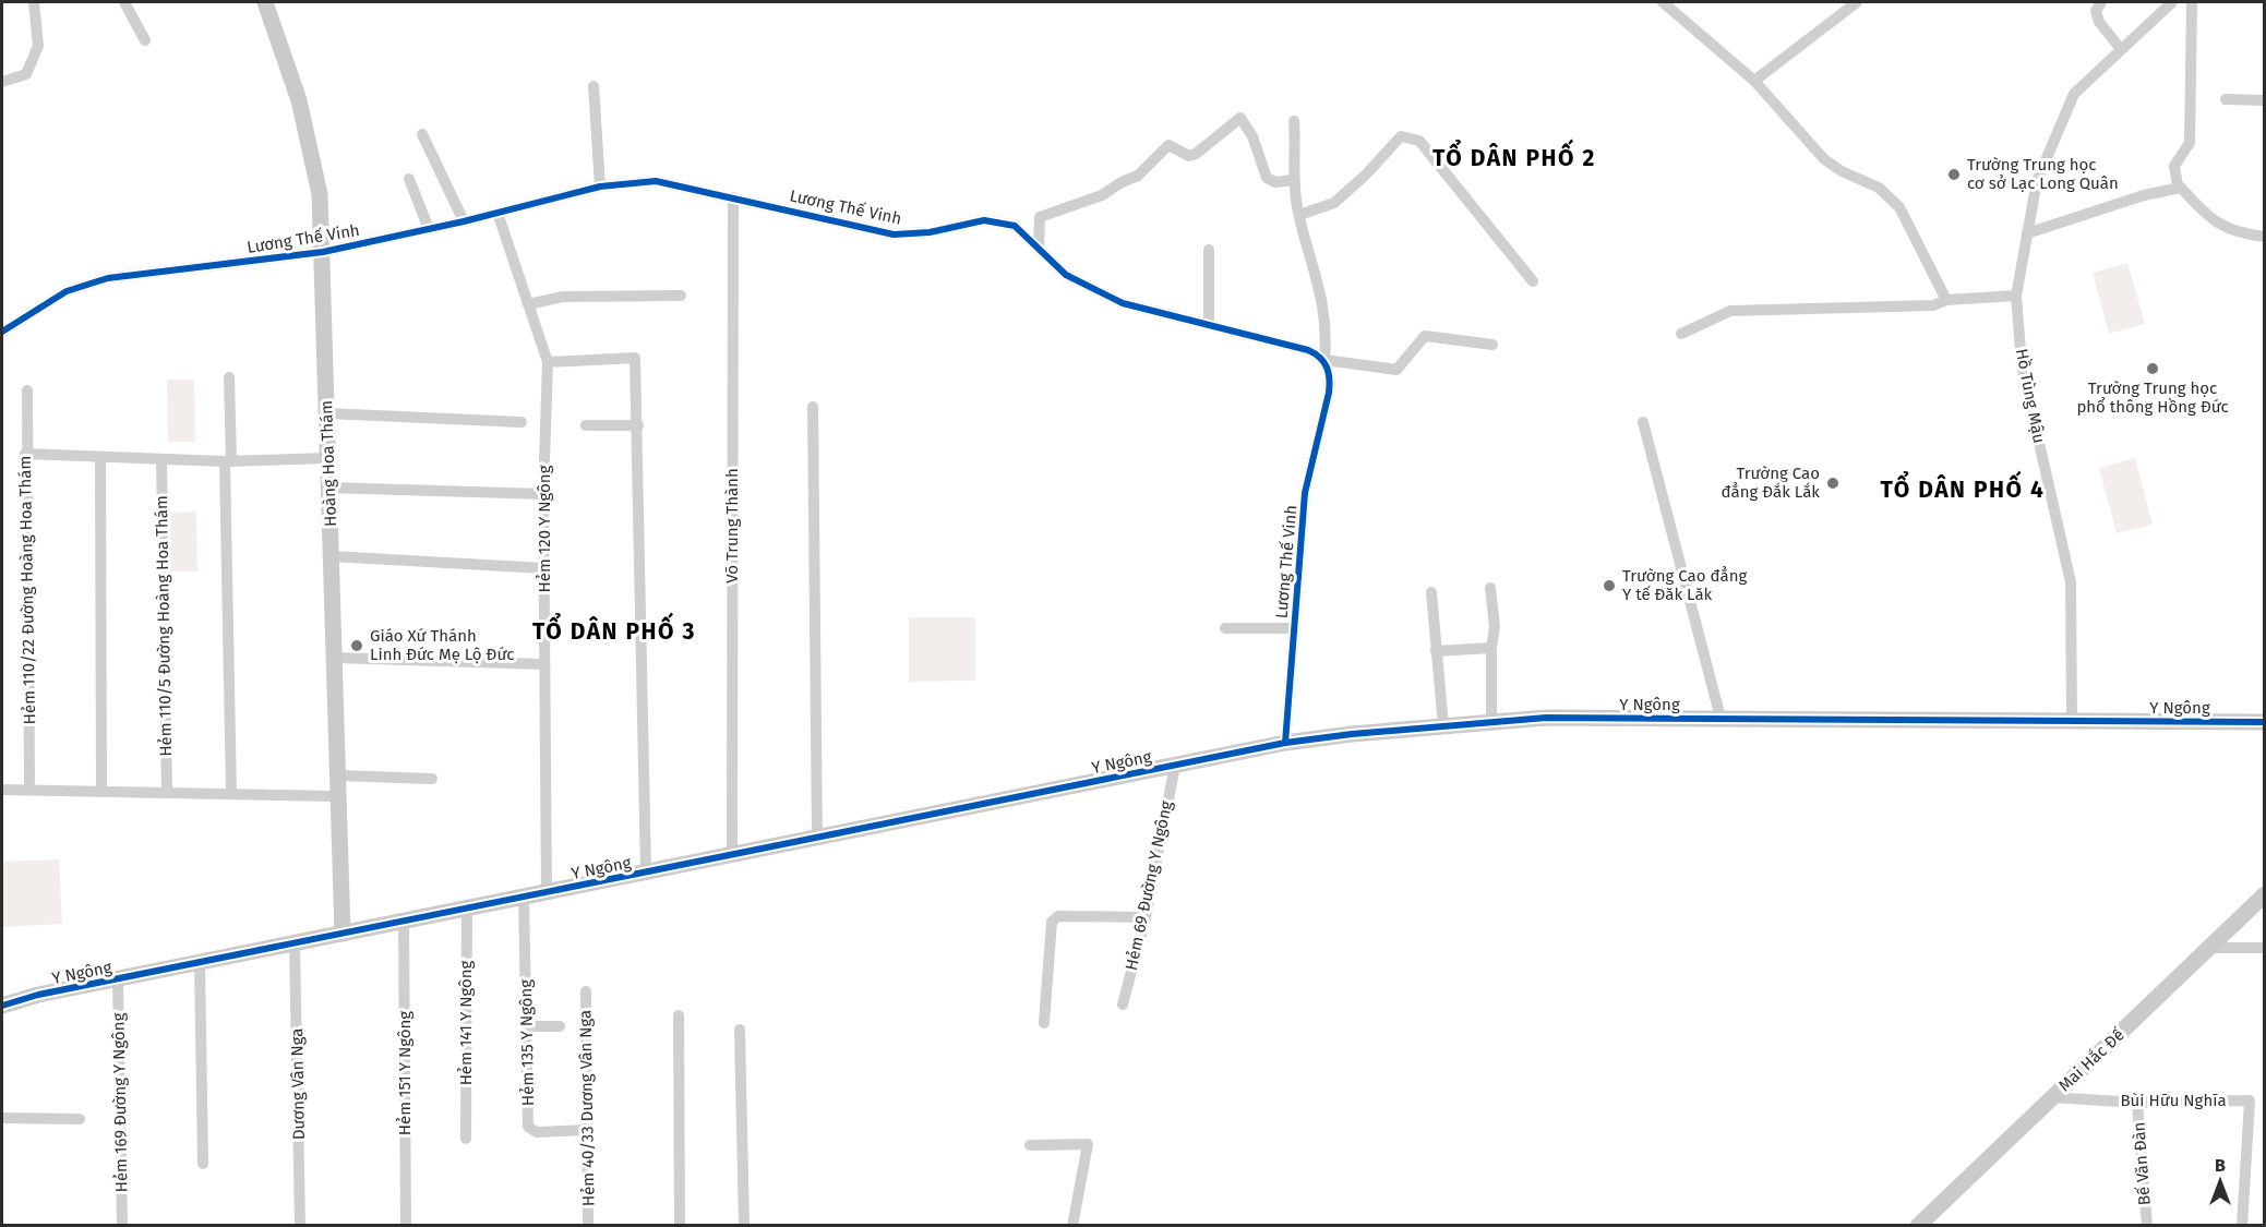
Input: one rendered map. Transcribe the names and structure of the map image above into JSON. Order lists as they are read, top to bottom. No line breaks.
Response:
{"streets":{"street":["Lương Thế Vinh","Hồ Tùng Mậu","Hoàng Hoa Thám","Võ Trung Thành","Hẻm 120 Y Ngông","Hẻm 110/22 Đường Hoàng Hoa Thám","Hẻm 110/5 Đường Hoàng Hoa Thám","Y Ngông","Hẻm 69 Đường Y Ngông","Hẻm 141 Y Ngông","Hẻm 135 Y Ngông","Mai Hắc Đế","Hẻm 151 Y Ngông","Dương Vân Nga","Bùi Hữu Nghĩa","Hẻm 169 Đường Y Ngông","Hẻm 40/33 Dương Vân Nga","Bế Văn Đàn"]},"crossings":[["Lương Thế Vinh","Hoàng Hoa Thám"],["Lương Thế Vinh","Võ Trung Thành"],["Lương Thế Vinh","Hẻm 120 Y Ngông"],["Lương Thế Vinh","Y Ngông"],["Hồ Tùng Mậu","Y Ngông"],["Hoàng Hoa Thám","Y Ngông"],["Võ Trung Thành","Y Ngông"],["Hẻm 120 Y Ngông","Y Ngông"],["Y Ngông","Hẻm 69 Đường Y Ngông"],["Y Ngông","Hẻm 141 Y Ngông"],["Y Ngông","Hẻm 135 Y Ngông"],["Y Ngông","Hẻm 151 Y Ngông"],["Y Ngông","Dương Vân Nga"],["Y Ngông","Hẻm 169 Đường Y Ngông"],["Hẻm 135 Y Ngông","Hẻm 40/33 Dương Vân Nga"],["Mai Hắc Đế","Bùi Hữu Nghĩa"],["Bùi Hữu Nghĩa","Bế Văn Đàn"]],"districts":["TỔ DÂN PHỐ 2","TỔ DÂN PHỐ 4","TỔ DÂN PHỐ 3"],"places":["Trường Trung học cơ sở Lạc Long Quân","Trường Trung học phổ thông Hồng Đức","Trường Cao đẳng Đắk Lắk","Trường Cao đẳng Y tế Đăk Lăk","Giáo Xứ Thánh Linh Đức Mẹ Lộ Đức"],"north":"top"}
